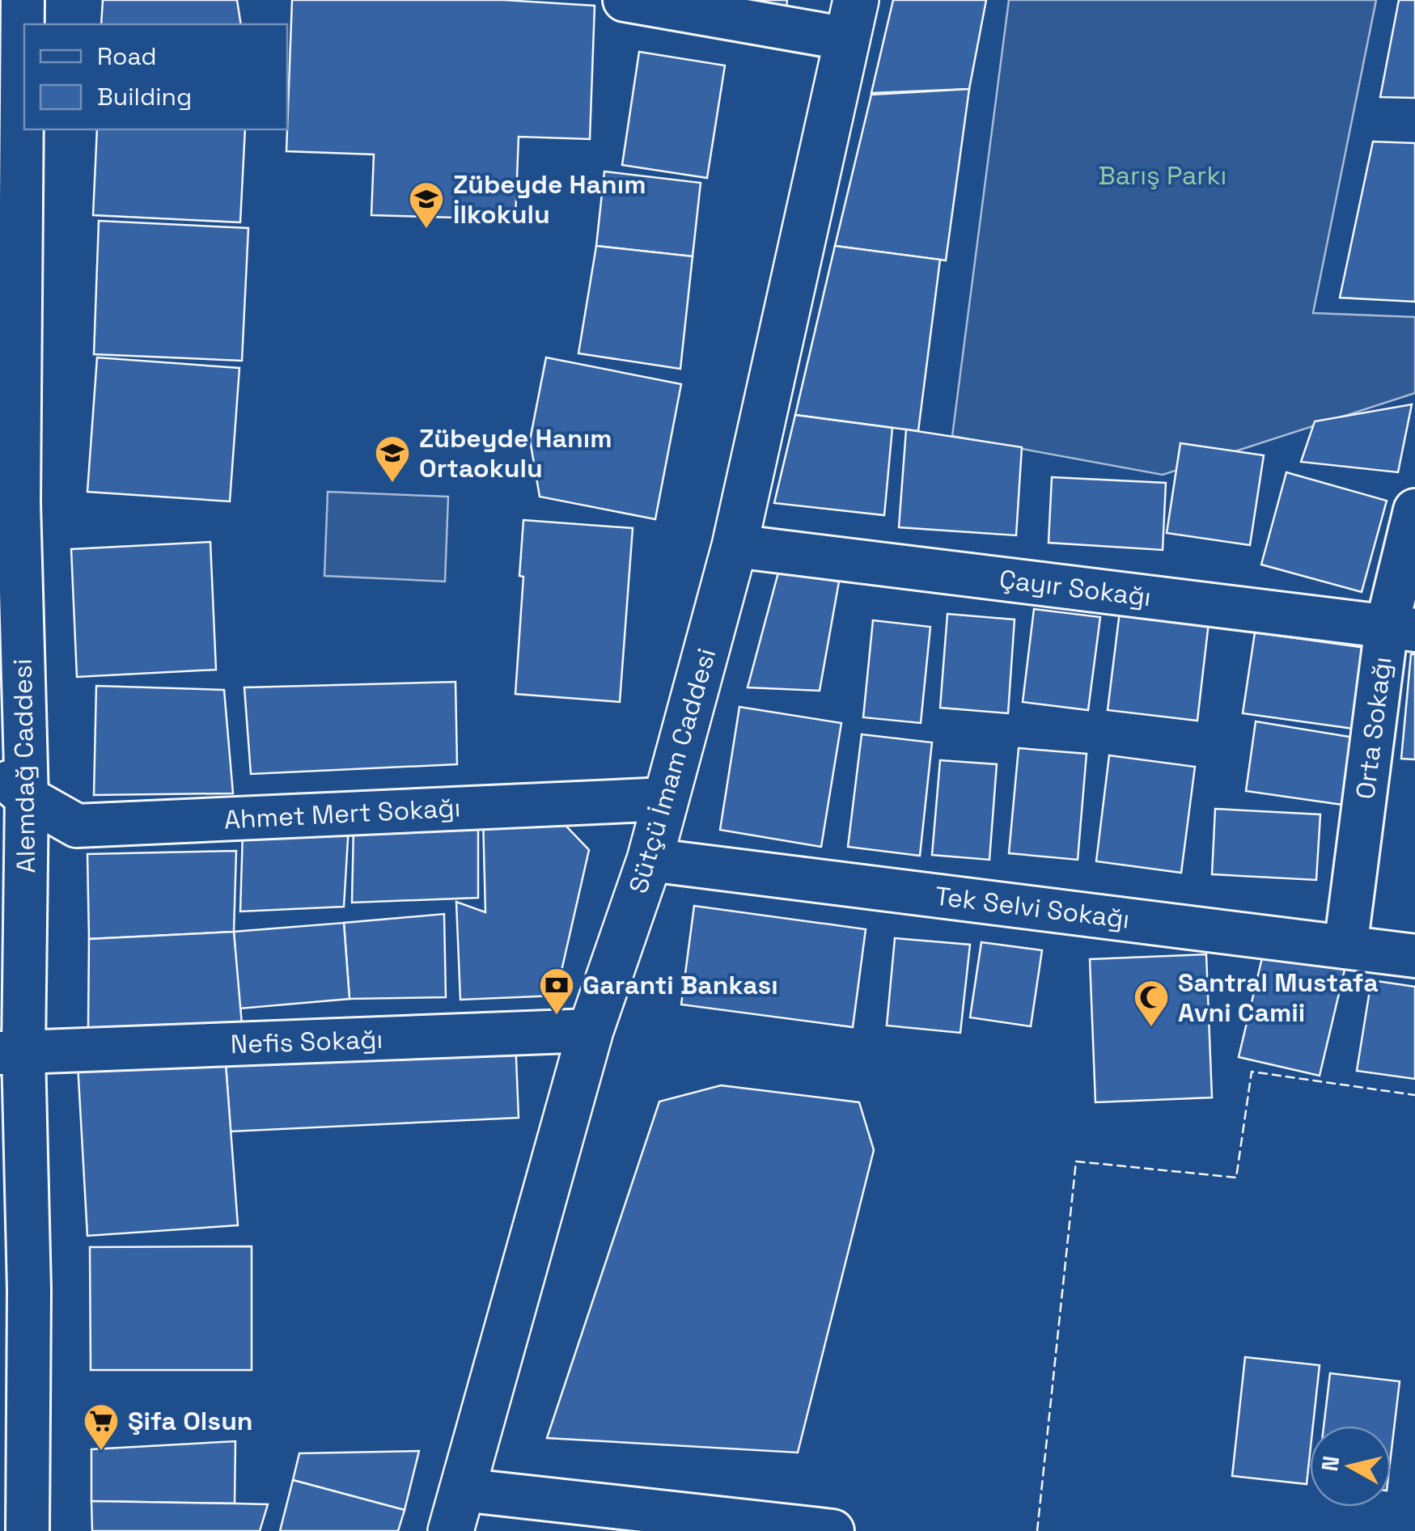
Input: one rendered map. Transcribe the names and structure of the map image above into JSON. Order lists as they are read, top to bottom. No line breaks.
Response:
{"streets":{"main road":["Sütçü İmam Caddesi"],"street":["Çayır Sokağı","Orta Sokağı","Alemdağ Caddesi","Ahmet Mert Sokağı","Tek Selvi Sokağı","Nefis Sokağı"]},"crossings":[["Çayır Sokağı","Orta Sokağı"],["Çayır Sokağı","Sütçü İmam Caddesi"],["Orta Sokağı","Tek Selvi Sokağı"],["Alemdağ Caddesi","Ahmet Mert Sokağı"],["Alemdağ Caddesi","Nefis Sokağı"],["Sütçü İmam Caddesi","Ahmet Mert Sokağı"],["Sütçü İmam Caddesi","Tek Selvi Sokağı"],["Sütçü İmam Caddesi","Nefis Sokağı"]],"parks":["Barış Parkı"],"places":{"school or university":["Zübeyde Hanım İlkokulu","Zübeyde Hanım Ortaokulu"],"bank":["Garanti Bankası"],"mosque":["Santral Mustafa Avni Camii"],"supermarket":["Şifa Olsun"]},"legend":["Road","Building"],"north":"left"}
